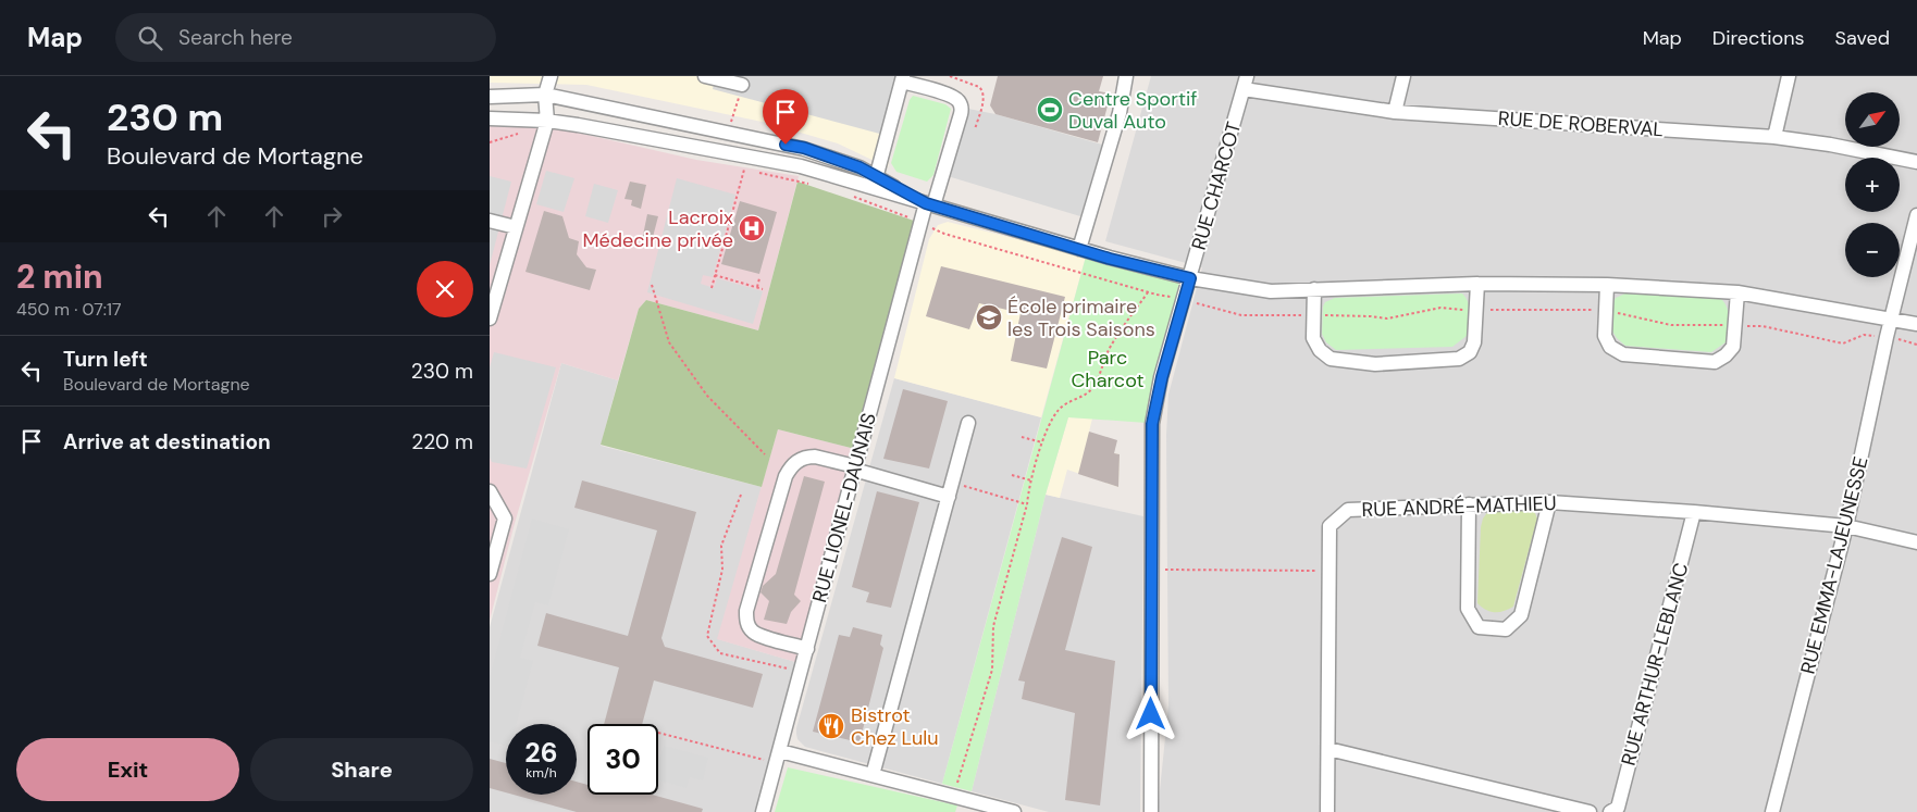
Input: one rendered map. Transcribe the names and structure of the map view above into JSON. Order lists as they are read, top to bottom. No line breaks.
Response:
{"streets":{"street":["RUE DE ROBERVAL","RUE CHARCOT","RUE ANDRÉ-MATHIEU","RUE LIONEL-DAUNAIS","RUE EMMA-LAJEUNESSE","RUE ARTHUR-LEBLANC"]},"crossings":[["RUE DE ROBERVAL","RUE CHARCOT"],["RUE ANDRÉ-MATHIEU","RUE EMMA-LAJEUNESSE"],["RUE ANDRÉ-MATHIEU","RUE ARTHUR-LEBLANC"]],"parks":["Parc Charcot"],"places":{"sports":["Centre Sportif Duval Auto"],"hospital":["Lacroix Médecine privée"],"school or university":["École primaire les Trois Saisons"],"restaurant":["Bistrot Chez Lulu"]},"north":"top right","page":{"header":"Map","search":"Search here","nav":["Map","Directions","Saved"],"turn":["230 m","Boulevard de Mortagne"],"map_buttons":["+","−"],"heading":["2 min","450 m · 07:17"],"list":[{"name":"Turn left","note":"Boulevard de Mortagne","value":"230 m"},{"name":"Arrive at destination","value":"220 m"}],"speed":"26 km/h","limit":"30","buttons":["Exit","Share"]}}
